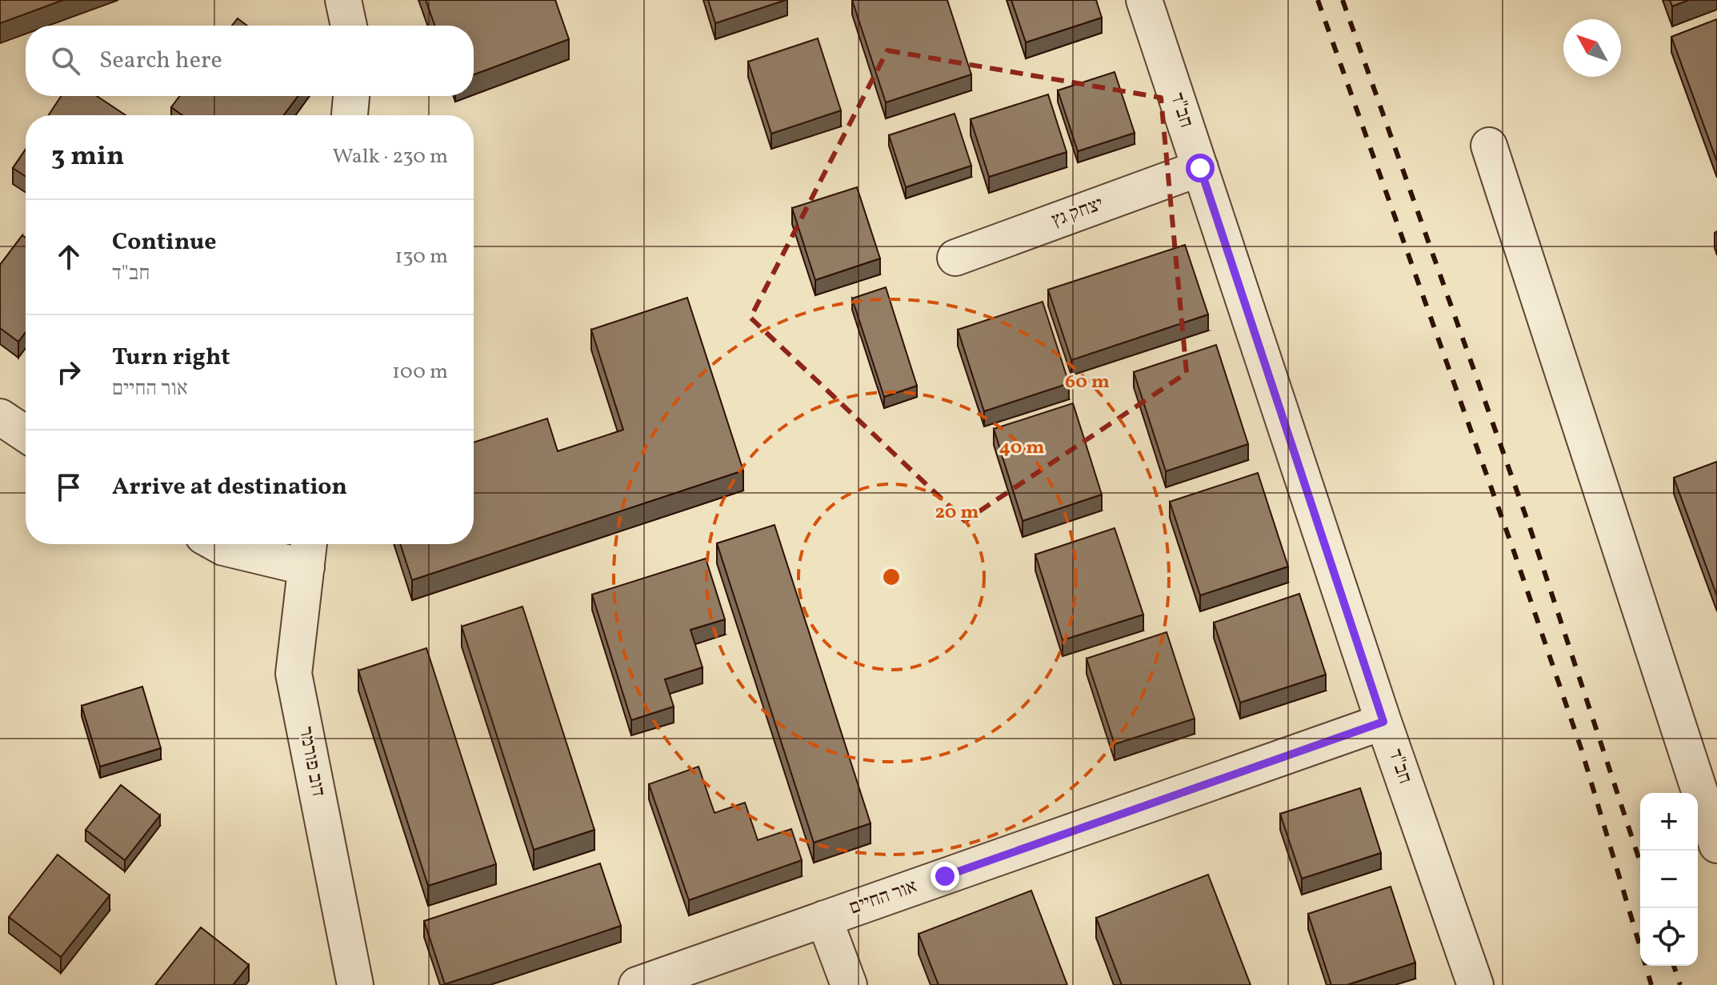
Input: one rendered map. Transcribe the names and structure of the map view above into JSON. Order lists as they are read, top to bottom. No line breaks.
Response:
{"streets":{"street":["חב\"ד","יצחק גץ","דוב פורמר","אור החיים"]},"crossings":[["חב\"ד","יצחק גץ"],["חב\"ד","אור החיים"]],"north":"top left","page":{"search":"Search here","heading":["3 min","Walk · 230 m"],"list":[["Continue","חב\"ד","130 m"],["Turn right","אור החיים","100 m"],"Arrive at destination"],"map_buttons":["+","−"]},"rings":["60 m","40 m","20 m"]}
